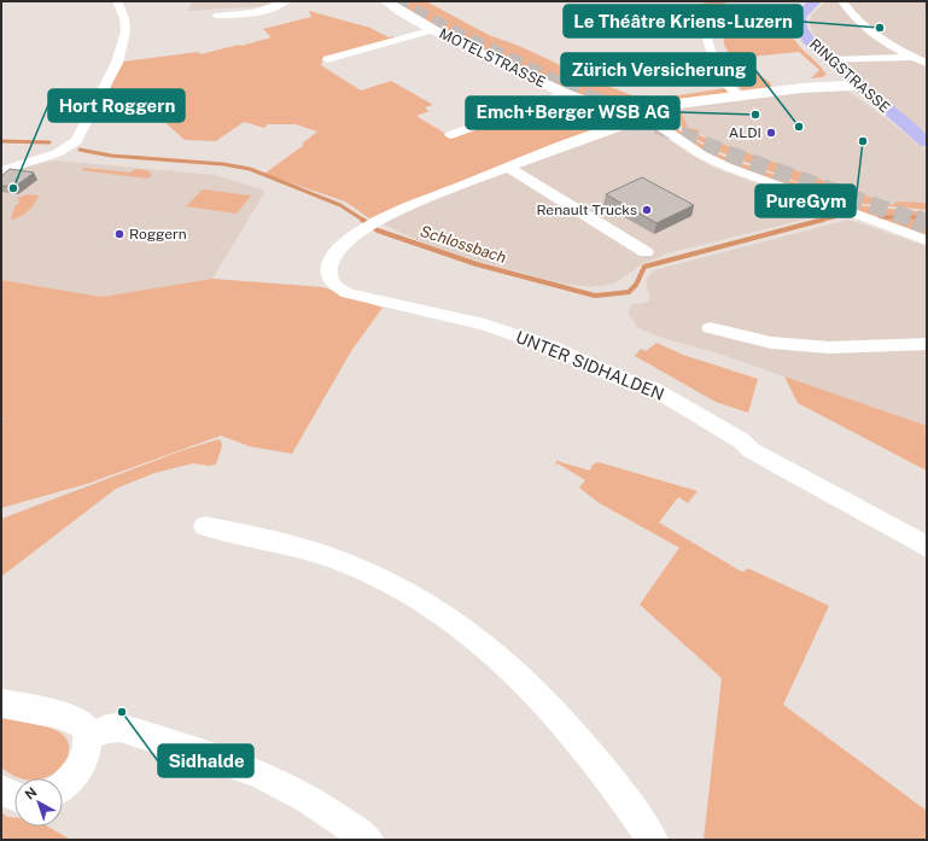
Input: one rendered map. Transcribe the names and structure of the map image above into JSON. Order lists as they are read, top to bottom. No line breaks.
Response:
{"streets":{"main road":["RINGSTRASSE"],"street":["MOTELSTRASSE","UNTER SIDHALDEN"]},"crossings":[["MOTELSTRASSE","UNTER SIDHALDEN"]],"water":["Schlossbach"],"places":["Le Théâtre Kriens-Luzern","Emch+Berger WSB AG","Zürich Versicherung","ALDI","PureGym","Hort Roggern","Renault Trucks","Roggern","Sidhalde"],"north":"top left"}
